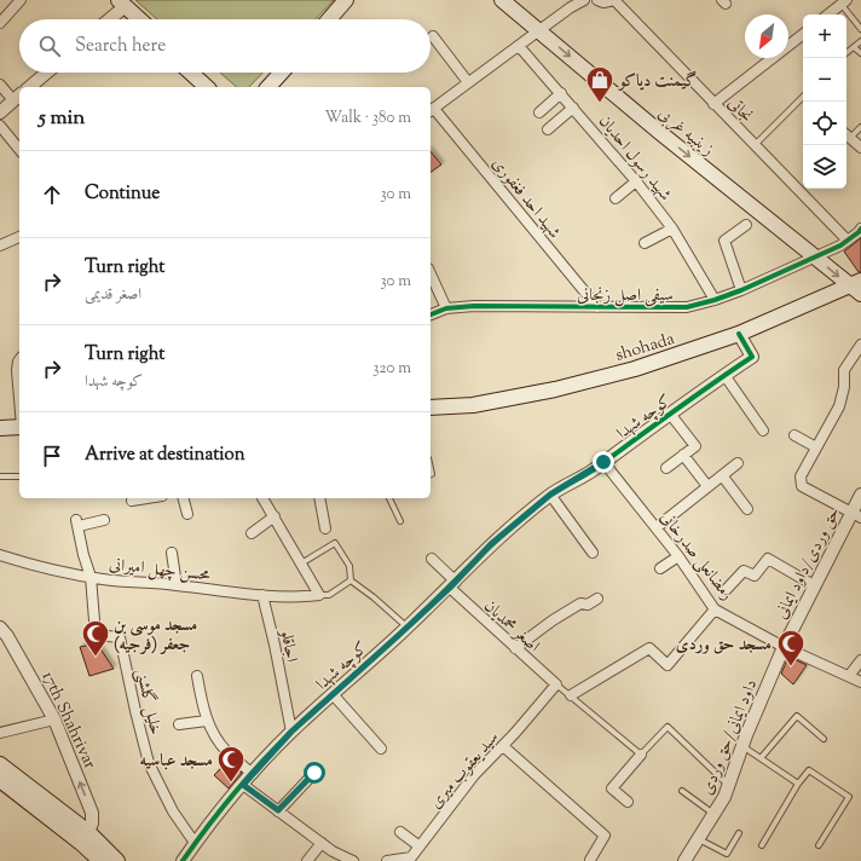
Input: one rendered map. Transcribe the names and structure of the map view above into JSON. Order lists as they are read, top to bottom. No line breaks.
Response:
{"streets":{"main road":["زینبیه غربی","shohada"],"street":["نجاتی","شهید رسول احدیان","شهید احد فغفوری","سیفی اصل زنجانی","کوچه شهدا","رمضانعلی صدرخانی","حق وردی/داود ایمانی","محسن چهل امیرانی","اصغر محمدیان","اجاقلو","خلیل گلشنی","17th Shahrivar","داود ایمانی/حق وردی","سید یعقوب میری"]},"crossings":[["نجاتی","سیفی اصل زنجانی"],["زینبیه غربی","سیفی اصل زنجانی"],["زینبیه غربی","shohada"],["شهید رسول احدیان","سیفی اصل زنجانی"],["شهید احد فغفوری","سیفی اصل زنجانی"],["shohada","کوچه شهدا"],["کوچه شهدا","رمضانعلی صدرخانی"],["کوچه شهدا","اصغر محمدیان"],["کوچه شهدا","اجاقلو"],["کوچه شهدا","خلیل گلشنی"],["رمضانعلی صدرخانی","حق وردی/داود ایمانی"],["رمضانعلی صدرخانی","داود ایمانی/حق وردی"],["حق وردی/داود ایمانی","داود ایمانی/حق وردی"],["محسن چهل امیرانی","اجاقلو"],["محسن چهل امیرانی","خلیل گلشنی"],["اصغر محمدیان","سید یعقوب میری"]],"one_way":["زینبیه غربی","17th Shahrivar"],"places":{"shop":["گیمنت دیاکو"],"mosque":["مسجد موسی بن جعفر (فرجیه)","مسجد حق وردی","مسجد عباسیه"]},"north":"bottom left","page":{"map_buttons":["+","−"],"search":"Search here","heading":["5 min","Walk · 380 m"],"list":[["Continue","30 m"],["Turn right","اصغر قدیمی","30 m"],["Turn right","کوچه شهدا","320 m"],"Arrive at destination"]}}
